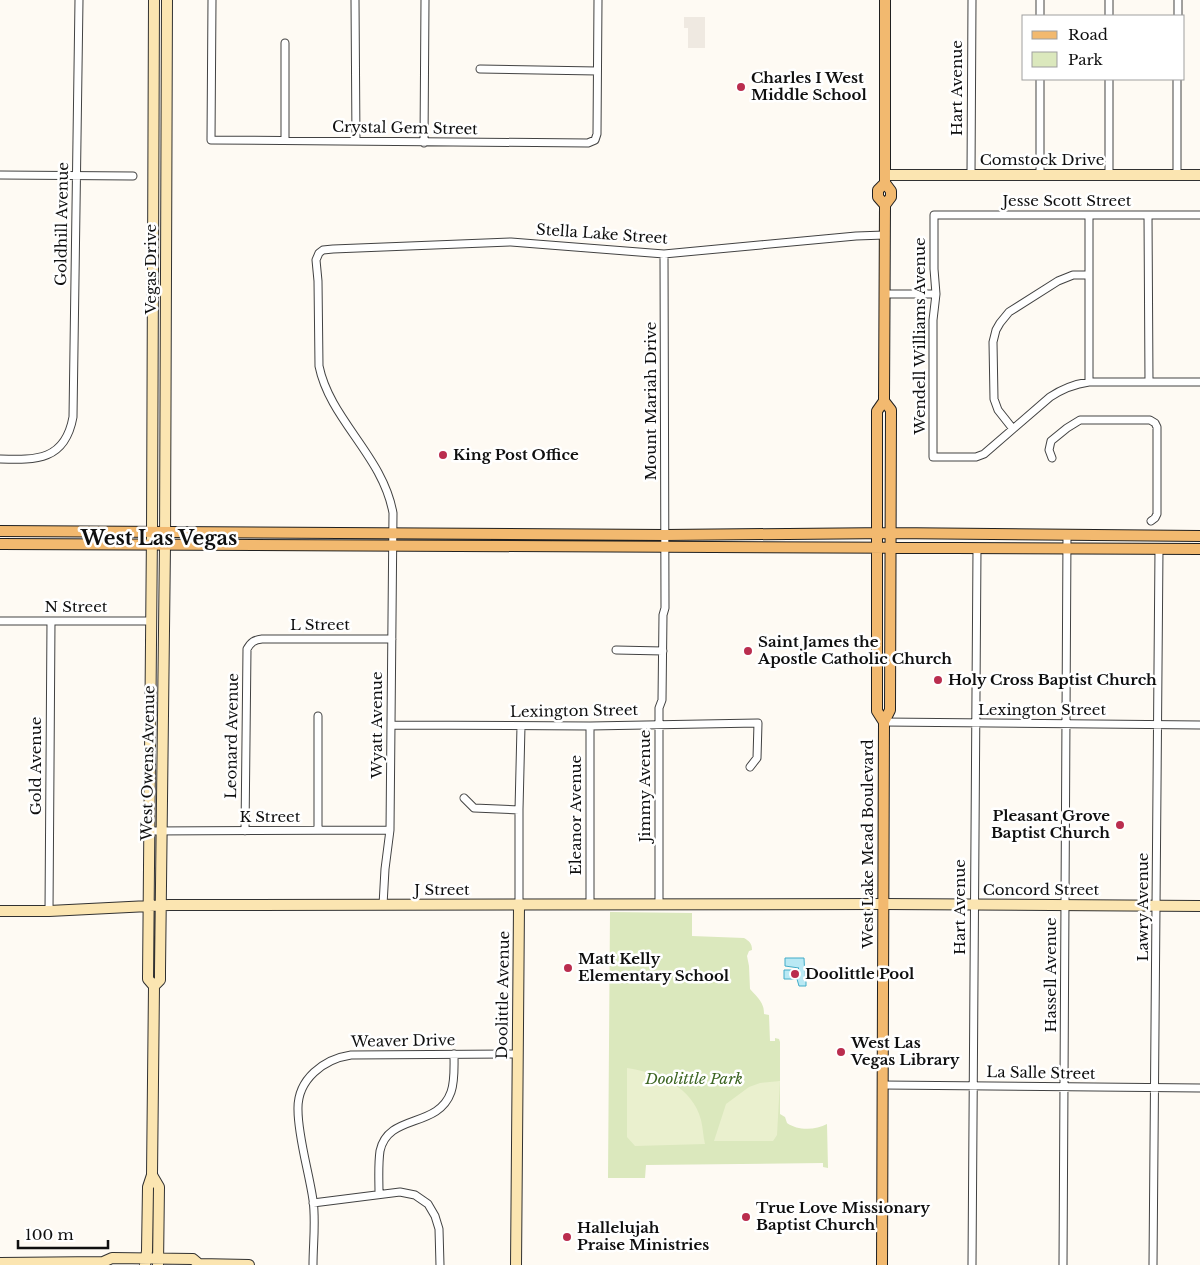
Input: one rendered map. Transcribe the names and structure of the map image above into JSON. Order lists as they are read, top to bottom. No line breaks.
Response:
{"streets":{"main road":["Comstock Drive","Vegas Drive","West Owens Avenue","West Lake Mead Boulevard","J Street","Concord Street","Doolittle Avenue"],"street":["Hart Avenue","Crystal Gem Street","Jesse Scott Street","Goldhill Avenue","Stella Lake Street","Wendell Williams Avenue","Mount Mariah Drive","N Street","L Street","Lexington Street","Wyatt Avenue","Leonard Avenue","Gold Avenue","Jimmy Avenue","Eleanor Avenue","K Street","Lawry Avenue","Hassell Avenue","Weaver Drive","La Salle Street"]},"crossings":[["Hart Avenue","Comstock Drive"],["Hart Avenue","Lexington Street"],["Hart Avenue","Concord Street"],["Hart Avenue","La Salle Street"],["Comstock Drive","West Lake Mead Boulevard"],["Jesse Scott Street","Wendell Williams Avenue"],["Stella Lake Street","Mount Mariah Drive"],["Stella Lake Street","Wyatt Avenue"],["Stella Lake Street","West Lake Mead Boulevard"],["Vegas Drive","West Owens Avenue"],["Mount Mariah Drive","Jimmy Avenue"],["N Street","West Owens Avenue"],["N Street","Gold Avenue"],["L Street","Wyatt Avenue"],["L Street","Leonard Avenue"],["Lexington Street","Wyatt Avenue"],["Lexington Street","Jimmy Avenue"],["Lexington Street","Eleanor Avenue"],["Lexington Street","West Lake Mead Boulevard"],["Lexington Street","Lawry Avenue"],["Lexington Street","Hassell Avenue"],["Lexington Street","Doolittle Avenue"],["Wyatt Avenue","K Street"],["Wyatt Avenue","J Street"],["Leonard Avenue","K Street"],["West Owens Avenue","K Street"],["West Owens Avenue","J Street"],["Gold Avenue","J Street"],["Jimmy Avenue","J Street"],["Eleanor Avenue","J Street"],["West Lake Mead Boulevard","J Street"],["West Lake Mead Boulevard","Concord Street"],["West Lake Mead Boulevard","La Salle Street"],["J Street","Concord Street"],["J Street","Doolittle Avenue"],["Concord Street","Lawry Avenue"],["Concord Street","Hassell Avenue"],["Lawry Avenue","La Salle Street"],["Hassell Avenue","La Salle Street"],["Doolittle Avenue","Weaver Drive"]],"districts":["West Las Vegas"],"parks":["Doolittle Park"],"places":["Charles I West Middle School","King Post Office","Saint James the Apostle Catholic Church","Holy Cross Baptist Church","Pleasant Grove Baptist Church","Matt Kelly Elementary School","Doolittle Pool","West Las Vegas Library","True Love Missionary Baptist Church","Hallelujah Praise Ministries"],"legend":["Road","Park"],"scale_bar":"100 m"}
